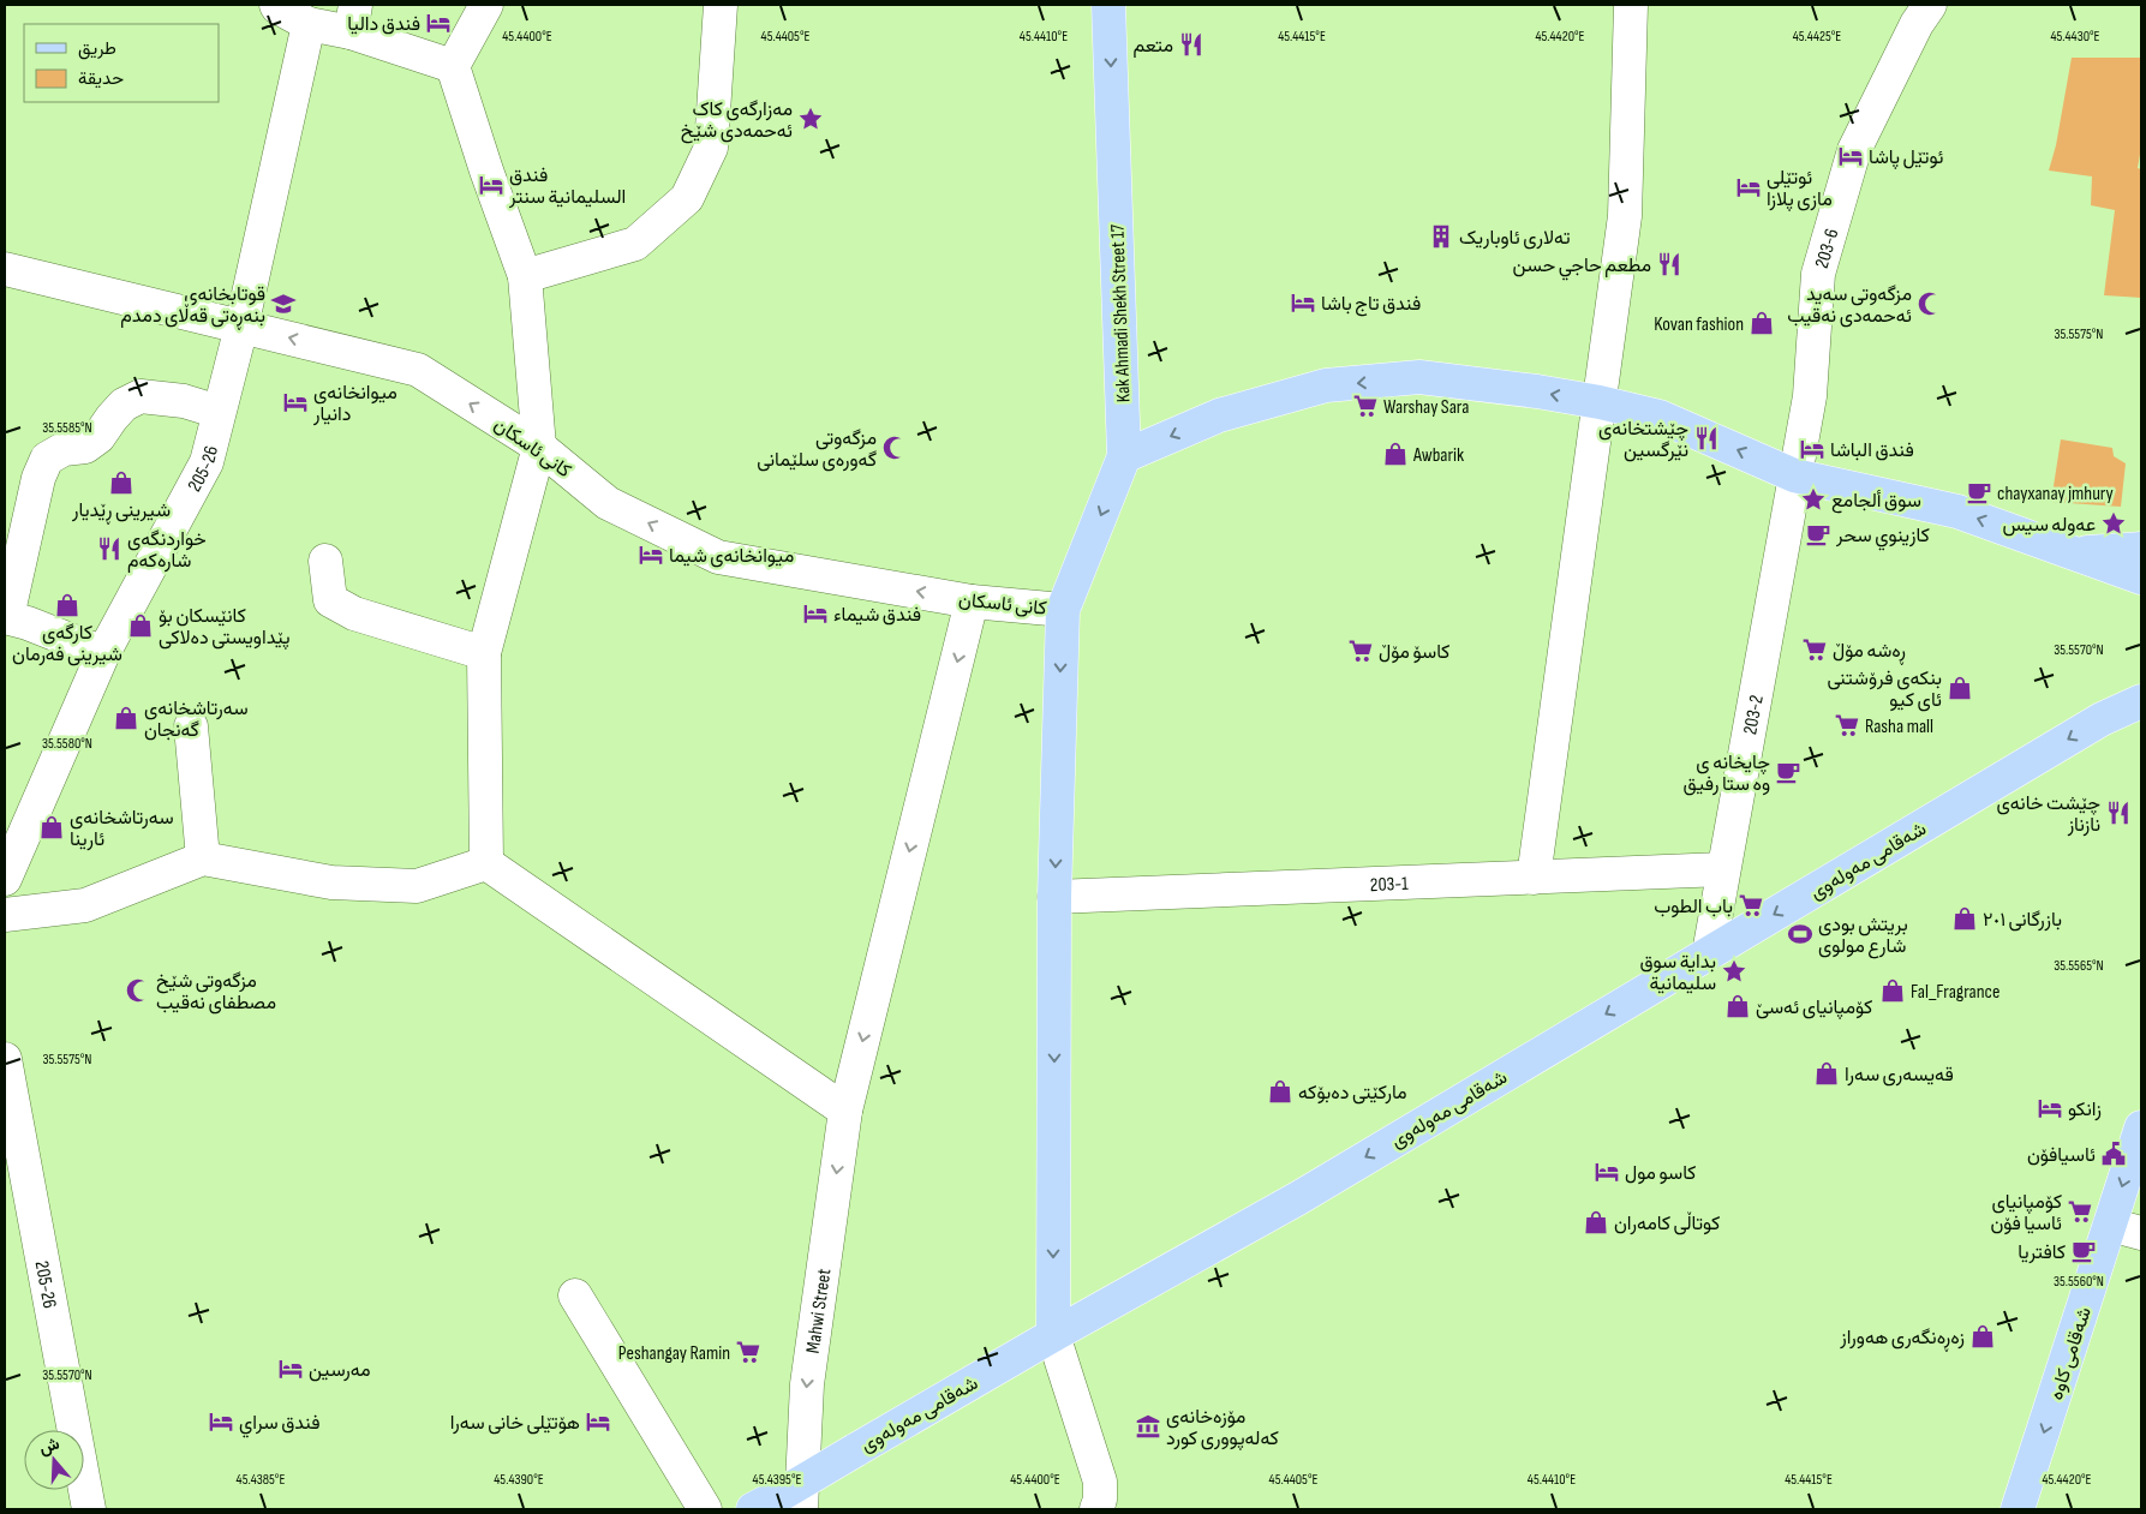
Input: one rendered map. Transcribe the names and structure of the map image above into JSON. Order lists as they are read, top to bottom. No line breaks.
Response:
{"streets":{"main road":["Kak Ahmadi Shekh Street 17","شەقامی مەولەوی","شەقامی کاوە"],"street":["203-6","کانی ئاسکان","205-26","203-2","203-1","Mahwi Street"]},"crossings":[["203-6","203-2"],["Kak Ahmadi Shekh Street 17","کانی ئاسکان"],["کانی ئاسکان","205-26"],["کانی ئاسکان","Mahwi Street"],["203-2","شەقامی مەولەوی"],["203-2","203-1"],["شەقامی مەولەوی","Mahwi Street"]],"one_way":["Kak Ahmadi Shekh Street 17","کانی ئاسکان","شەقامی مەولەوی","Mahwi Street","شەقامی کاوە"],"places":{"hotel":["فندق داليا","ئوتێل پاشا","فندق السليمانية سنتر","ئوتێلی مازی پلازا","فندق تاج باشا","میوانخانەی دانیار","فندق الباشا","میوانخانەی شیما","فندق شيماء","زانكو","كاسو مول","مەرسین","فندق سراي","هۆتێلی خانی سەرا"],"restaurant":["متعم","مطعم حاجي حسن","چێشتخانە‌ی نێرگسین","خواردنگەی شارەکەم","چێشت خانەی نازناز"],"place":["مەزارگەی کاک ئەحمەدی شێخ","سوق ألجامع","عەولە سیس","بداية سوق سليمانية"],"building":["تەلاری ئاوباریک"],"school or university":["قوتابخانەی بنەڕەتی قەڵای دمدم"],"mosque":["مزگەوتی سەید ئەحمەدی نەقیب","مزگەوتی گەورەی سلێمانی","مزگە‌وتی شێخ مصطفای نە‌قیب"],"shop":["Kovan fashion","Awbarik","شیرینی ڕێدیار","كارگە‌ی شیرینی فە‌رمان","كانێسكان بۆ پێداویستی دە‌لاكی","بنکەی فرۆشتنی ئای کیو","سە‌رتاشخانە‌ی گە‌نجان","سەرتاشخانەی ئارینا","بازرگانی ٢٠١","Fal_Fragrance","کۆمپانیای ئەسێ","قەیسەری سەرا","مارکێتی دەبۆکە","کوتاڵی کامەران","زەڕەنگەری هەوراز"],"supermarket":["Warshay Sara","ڕەشە مۆڵ","کاسۆ مۆڵ","Rasha mall","باب الطوب","كۆمپانیای ئاسیا فۆن","Peshangay Ramin"],"cafe":["chayxanay jmhury","كازينوي سحر","چايخانه ى وه ستا رفيق","کافتریا"],"sports":["بريتش بودى شارع مولوى"],"public building":["ئاسیافۆن"],"museum":["مۆزەخانەی کەلەپووری کورد"]},"legend":["طريق","حديقة"],"north":"top","coordinates":["45.4425°E","45.4430°E","45.4400°E","45.4405°E","45.4410°E","45.4415°E","45.4420°E","35.5575°N","35.5585°N","35.5570°N","35.5580°N","35.5565°N","35.5560°N","45.4385°E","45.4390°E","45.4395°E"]}
